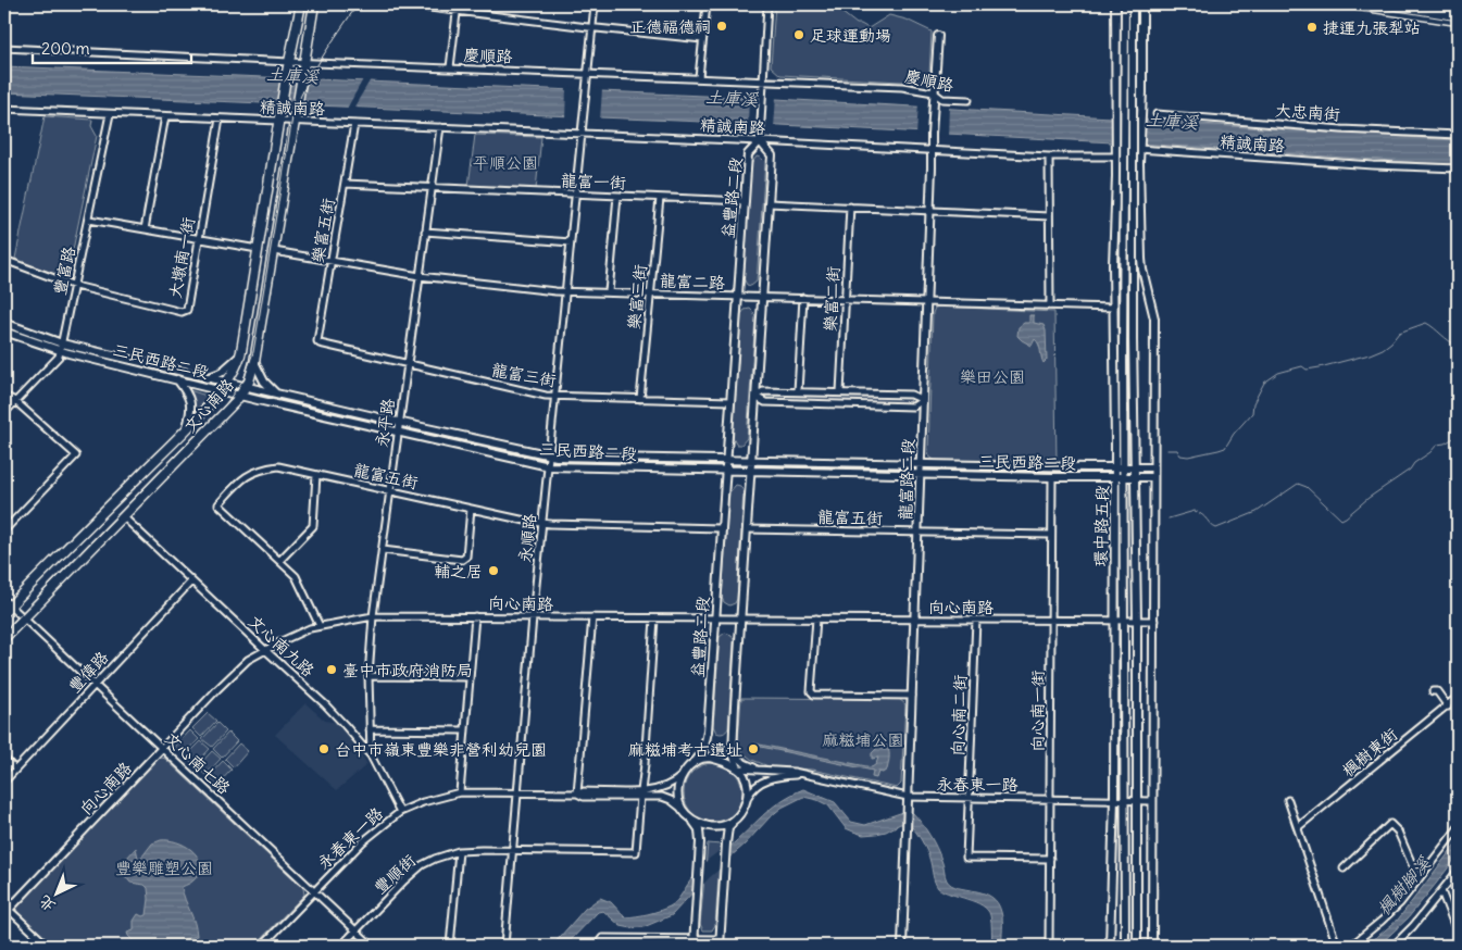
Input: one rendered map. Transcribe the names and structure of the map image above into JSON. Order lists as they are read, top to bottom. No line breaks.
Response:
{"streets":{"main road":["文心南路"],"street":["慶順路","精誠南路","大忠南街","龍富一街","益豐路二段","樂富五街","大墩南一街","豐富路","龍富二路","樂富三街","樂富二街","三民西路二段","龍富三街","永平路","龍富五街","龍富路二段","環中路五段","永順路","向心南路","文心南九路","豐偉路","向心南一街","向心南二街","楓樹東街","文心南七路","永春東一路","豐順街"]},"crossings":[["慶順路","文心南路"],["慶順路","龍富路二段"],["慶順路","永順路"],["精誠南路","益豐路二段"],["精誠南路","樂富五街"],["精誠南路","大墩南一街"],["精誠南路","豐富路"],["精誠南路","文心南路"],["精誠南路","永平路"],["精誠南路","龍富路二段"],["精誠南路","環中路五段"],["精誠南路","永順路"],["龍富一街","益豐路二段"],["龍富一街","樂富五街"],["龍富一街","樂富三街"],["龍富一街","永平路"],["龍富一街","永順路"],["益豐路二段","龍富二路"],["益豐路二段","三民西路二段"],["益豐路二段","龍富三街"],["益豐路二段","龍富五街"],["益豐路二段","向心南路"],["益豐路二段","永春東一路"],["樂富五街","龍富二路"],["樂富五街","龍富三街"],["大墩南一街","豐富路"],["豐富路","三民西路二段"],["龍富二路","樂富三街"],["龍富二路","樂富二街"],["龍富二路","文心南路"],["龍富二路","永平路"],["龍富二路","龍富路二段"],["龍富二路","環中路五段"],["龍富二路","永順路"],["樂富三街","龍富三街"],["三民西路二段","文心南路"],["三民西路二段","永平路"],["三民西路二段","龍富路二段"],["三民西路二段","環中路五段"],["三民西路二段","永順路"],["三民西路二段","向心南一街"],["龍富三街","永平路"],["龍富三街","永順路"],["文心南路","文心南九路"],["文心南路","文心南七路"],["永平路","龍富五街"],["永平路","向心南路"],["永平路","文心南九路"],["龍富五街","龍富路二段"],["龍富五街","永順路"],["龍富五街","向心南路"],["龍富五街","向心南一街"],["龍富路二段","向心南路"],["龍富路二段","永春東一路"],["環中路五段","向心南路"],["環中路五段","永春東一路"],["永順路","向心南路"],["永順路","永春東一路"],["永順路","豐順街"],["向心南路","文心南九路"],["向心南路","向心南一街"],["向心南路","向心南二街"],["向心南路","文心南七路"],["文心南九路","豐偉路"],["文心南九路","永春東一路"],["豐偉路","文心南七路"],["向心南一街","向心南二街"],["向心南一街","永春東一路"],["向心南二街","永春東一路"],["文心南七路","永春東一路"],["文心南七路","豐順街"],["永春東一路","豐順街"]],"water":["土庫溪","楓樹腳溪"],"parks":["平順公園","樂田公園","麻糍埔公園","豐樂雕塑公園"],"places":["正德福德祠","捷運九張犁站","足球運動場","輔之居","臺中市政府消防局","台中市嶺東豐樂非營利幼兒園","麻糍埔考古遺址"],"scale_bar":"200 m","north":"bottom left"}
